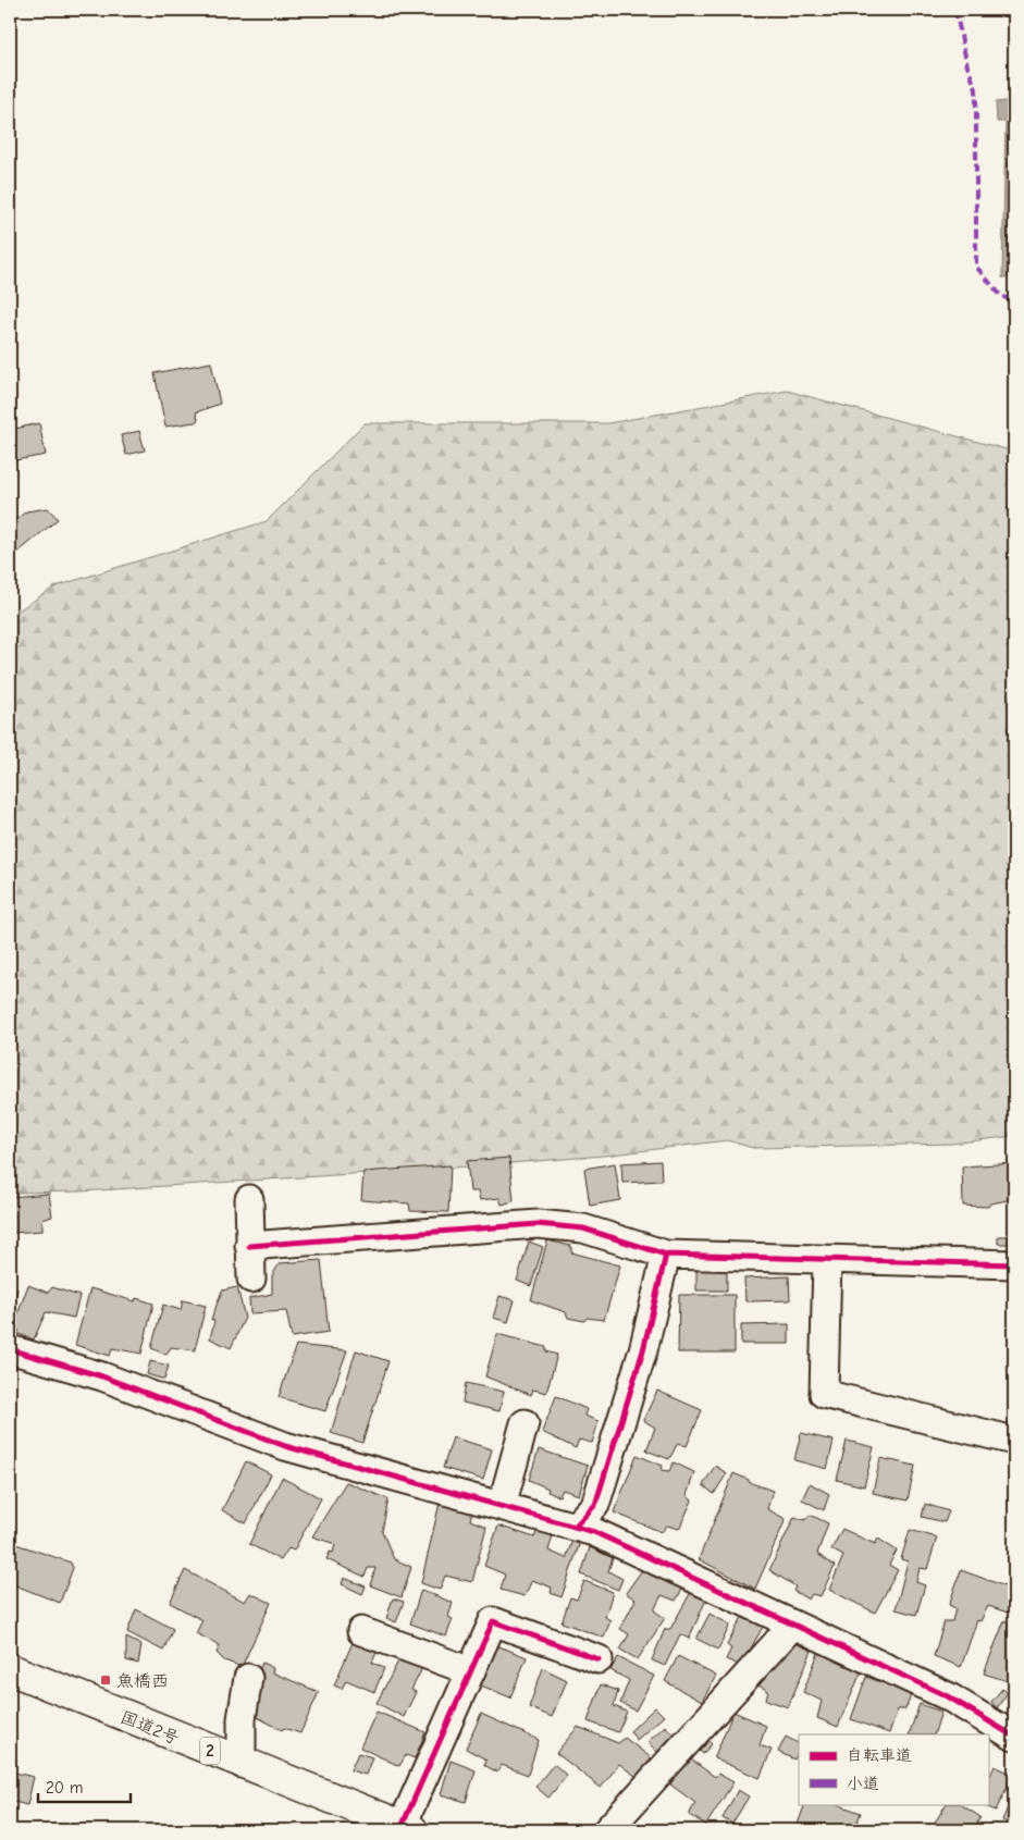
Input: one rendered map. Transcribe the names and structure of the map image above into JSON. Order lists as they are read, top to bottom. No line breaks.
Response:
{"streets":{"highway":["国道2号","2"]},"places":{"transit":["魚橋西"]},"legend":["自転車道","小道"],"scale_bar":"20 m"}
